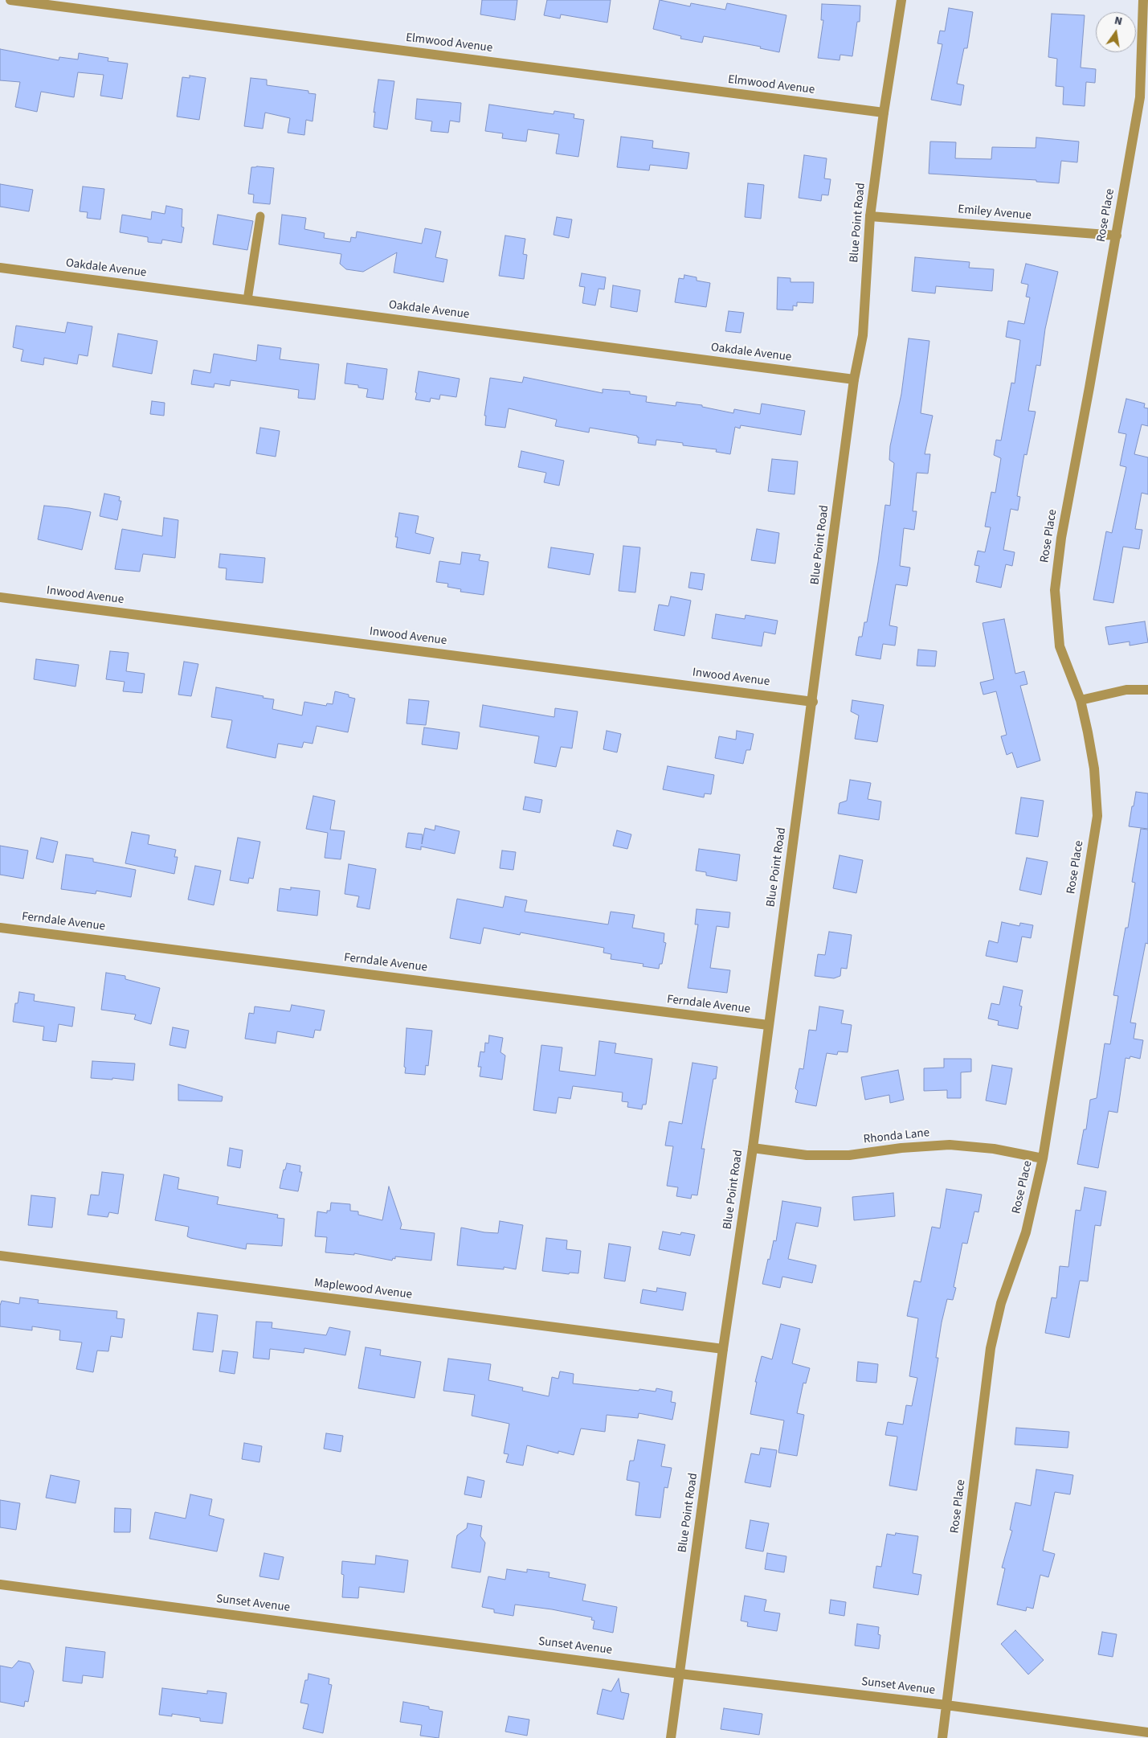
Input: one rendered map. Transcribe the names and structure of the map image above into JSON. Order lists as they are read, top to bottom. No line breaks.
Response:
{"streets":{"street":["Elmwood Avenue","Emiley Avenue","Rose Place","Blue Point Road","Oakdale Avenue","Inwood Avenue","Ferndale Avenue","Rhonda Lane","Maplewood Avenue","Sunset Avenue"]},"crossings":[["Elmwood Avenue","Blue Point Road"],["Emiley Avenue","Rose Place"],["Emiley Avenue","Blue Point Road"],["Rose Place","Rhonda Lane"],["Rose Place","Sunset Avenue"],["Blue Point Road","Oakdale Avenue"],["Blue Point Road","Inwood Avenue"],["Blue Point Road","Ferndale Avenue"],["Blue Point Road","Rhonda Lane"],["Blue Point Road","Maplewood Avenue"],["Blue Point Road","Sunset Avenue"]],"north":"top"}
